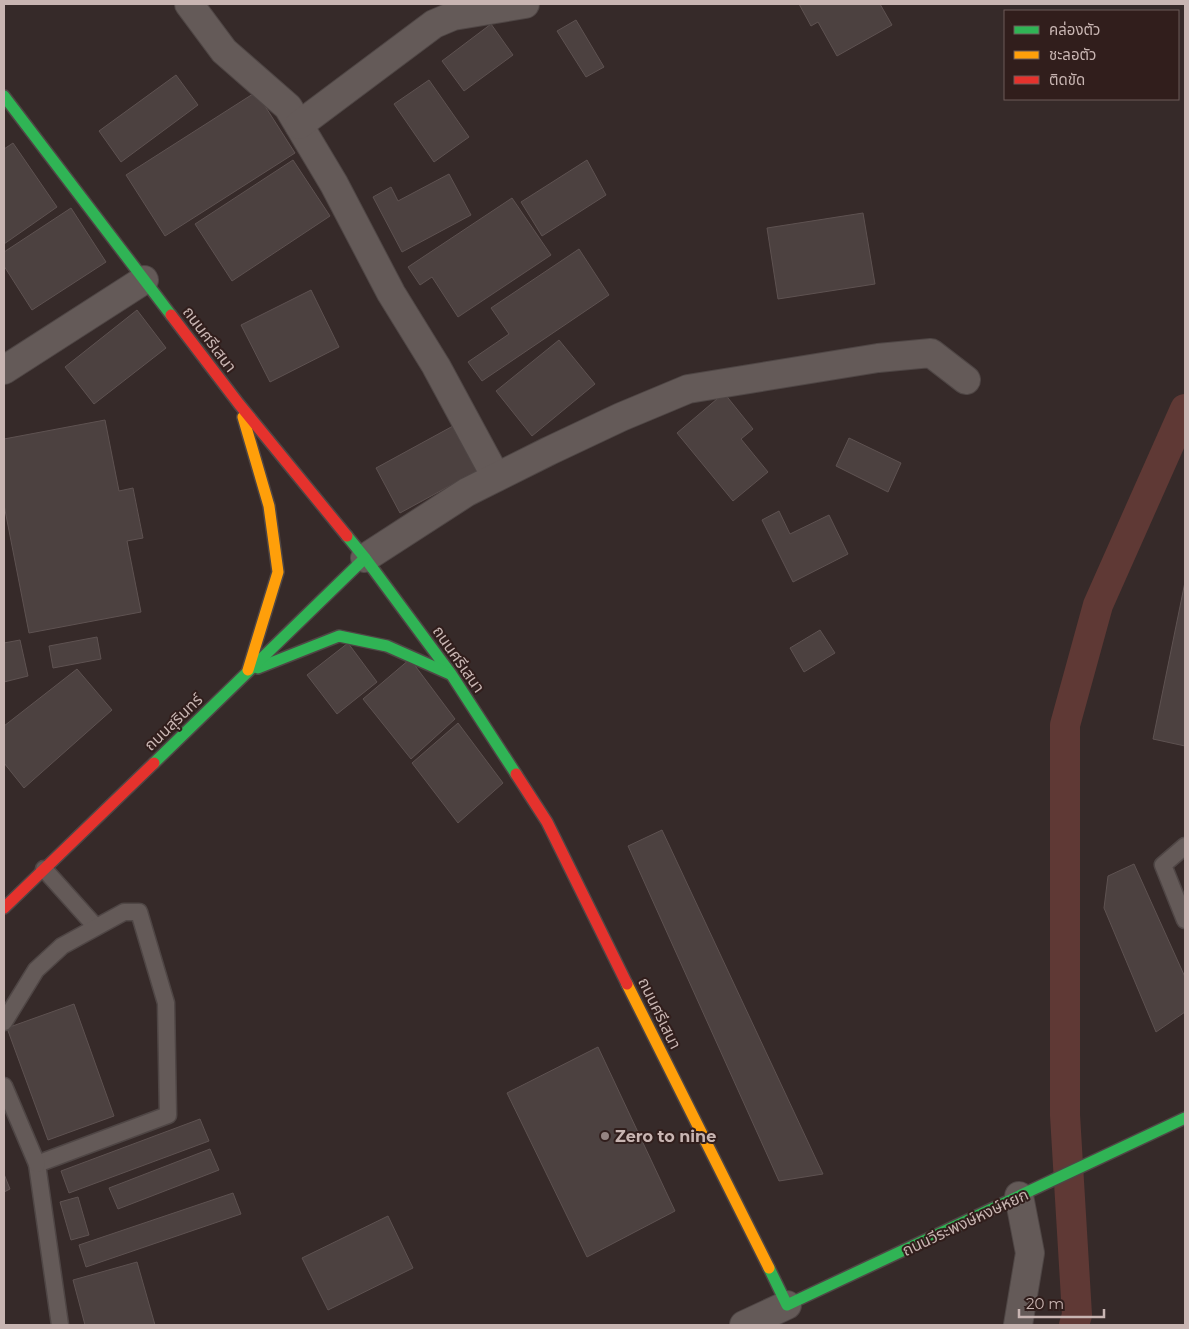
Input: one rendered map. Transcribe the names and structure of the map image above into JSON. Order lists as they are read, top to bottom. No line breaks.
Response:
{"streets":{"street":["ถนนศรีเสนา","ถนนสุรินทร์","ถนนวีระพงษ์หงษ์หยก"]},"crossings":[["ถนนศรีเสนา","ถนนสุรินทร์"],["ถนนศรีเสนา","ถนนวีระพงษ์หงษ์หยก"]],"places":["Zero to nine"],"legend":["คล่องตัว","ชะลอตัว","ติดขัด"],"scale_bar":"20 m"}
